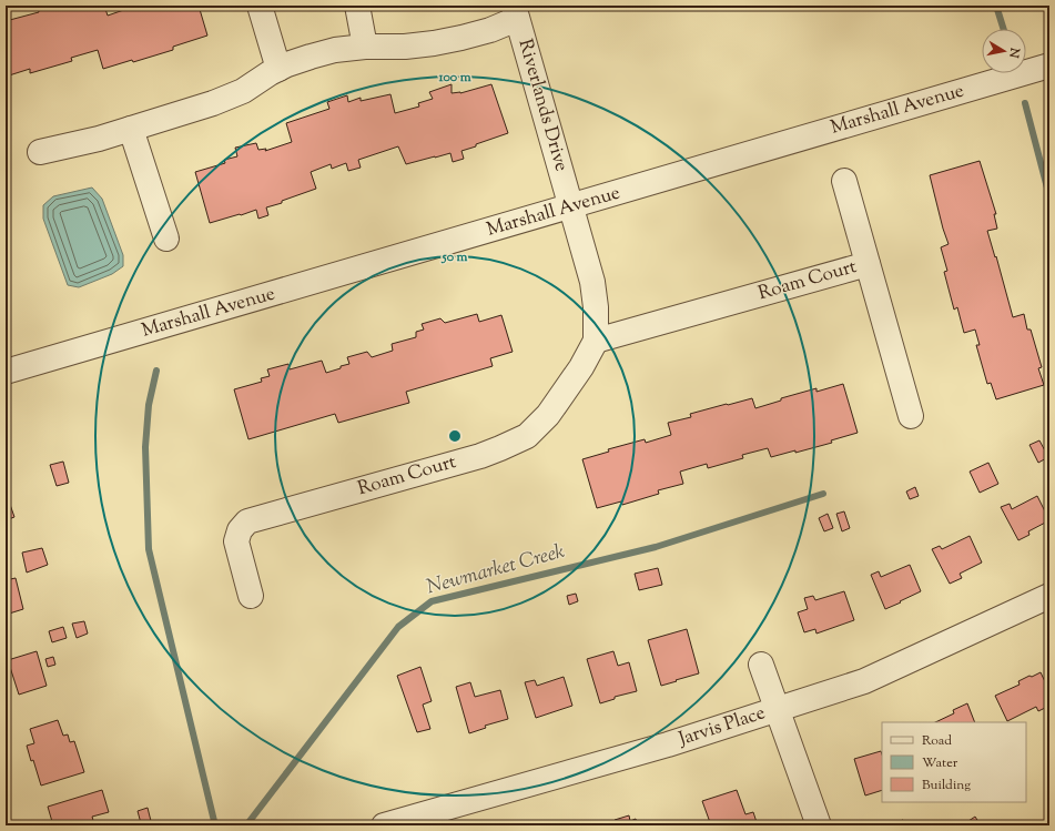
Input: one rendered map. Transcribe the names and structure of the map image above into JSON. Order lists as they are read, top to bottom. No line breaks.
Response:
{"streets":{"street":["Riverlands Drive","Marshall Avenue","Roam Court","Jarvis Place"]},"crossings":[["Riverlands Drive","Marshall Avenue"],["Riverlands Drive","Roam Court"],["Marshall Avenue","Roam Court"]],"water":["Newmarket Creek"],"legend":["Road","Water","Building"],"north":"right","rings":["100 m","50 m"]}
